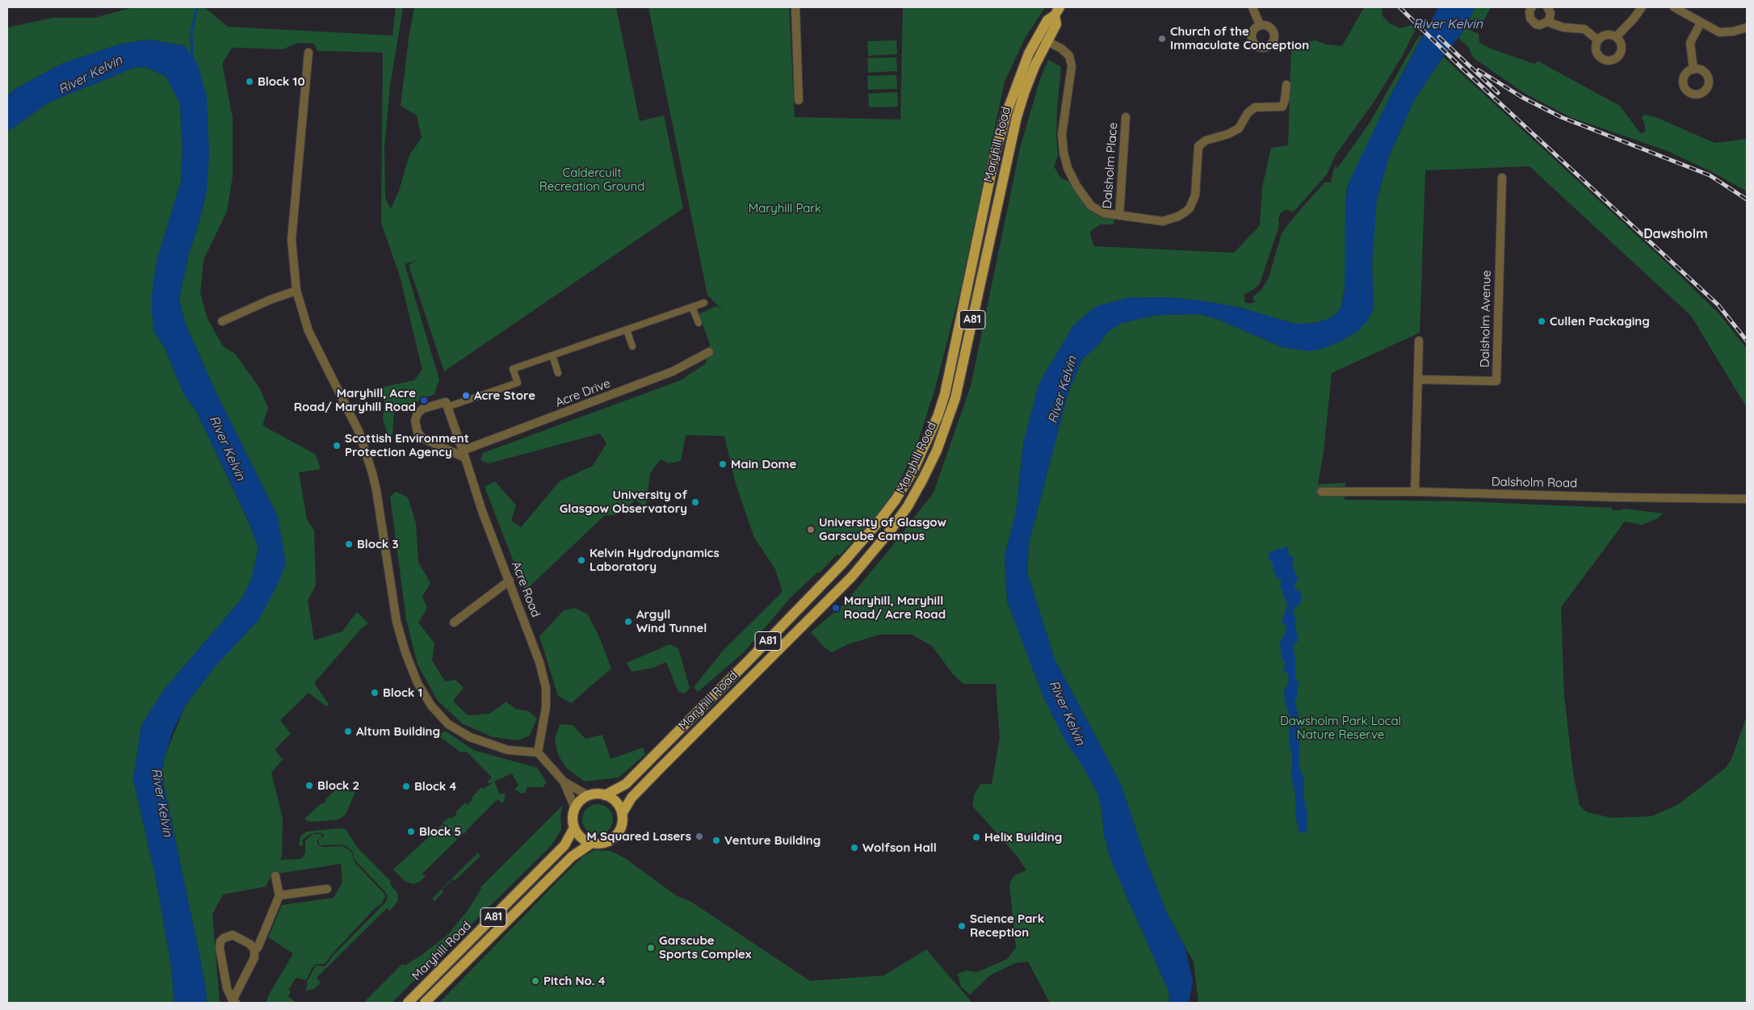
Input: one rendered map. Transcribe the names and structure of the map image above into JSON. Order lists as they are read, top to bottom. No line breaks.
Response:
{"streets":{"main road":["Maryhill Road","A81"],"street":["Dalsholm Place","Dalsholm Avenue","Acre Drive","Dalsholm Road","Acre Road"]},"crossings":[["Maryhill Road","A81"],["Acre Drive","Acre Road"]],"districts":["Dawsholm"],"water":["River Kelvin"],"parks":["Caldercuilt Recreation Ground","Maryhill Park","Dawsholm Park Local Nature Reserve"],"places":["Church of the Immaculate Conception","Block 10","Cullen Packaging","Acre Store","Maryhill, Acre Road/ Maryhill Road","Scottish Environment Protection Agency","Main Dome","University of Glasgow Observatory","University of Glasgow Garscube Campus","Block 3","Kelvin Hydrodynamics Laboratory","Maryhill, Maryhill Road/ Acre Road","Argyll Wind Tunnel","Block 1","Altum Building","Block 2","Block 4","Block 5","M Squared Lasers","Helix Building","Venture Building","Wolfson Hall","Science Park Reception","Garscube Sports Complex","Pitch No. 4"]}
